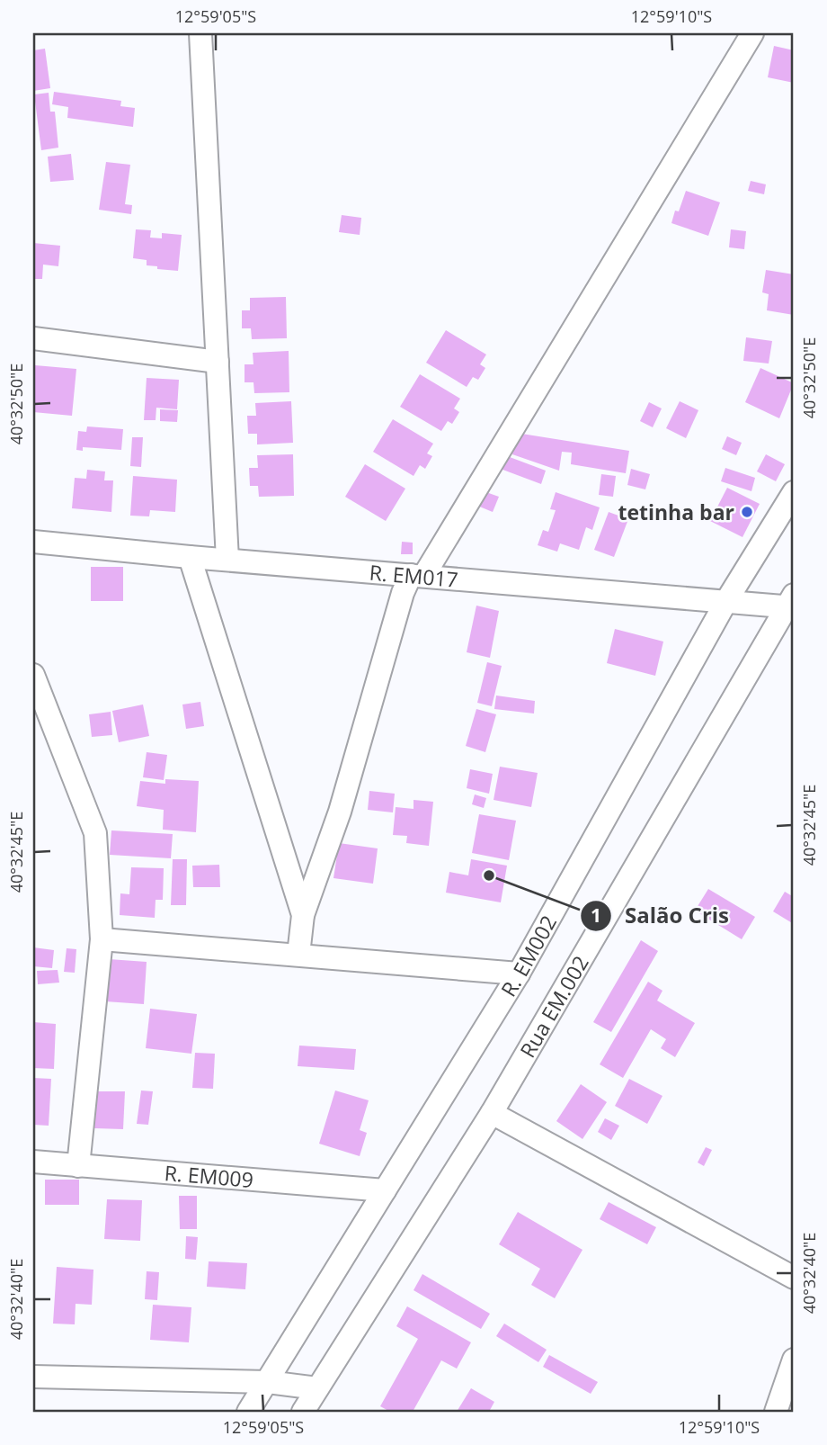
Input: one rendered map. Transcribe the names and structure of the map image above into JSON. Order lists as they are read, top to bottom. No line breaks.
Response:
{"streets":{"street":["R. EM017","R. EM002","Rua EM.002","R. EM009"]},"crossings":[["R. EM017","R. EM002"],["R. EM017","Rua EM.002"],["R. EM002","R. EM009"]],"places":["tetinha bar","Salão Cris"],"coordinates":["12°59'05\"S","12°59'10\"S","40°32'50\"E","40°32'45\"E","40°32'40\"E"]}
